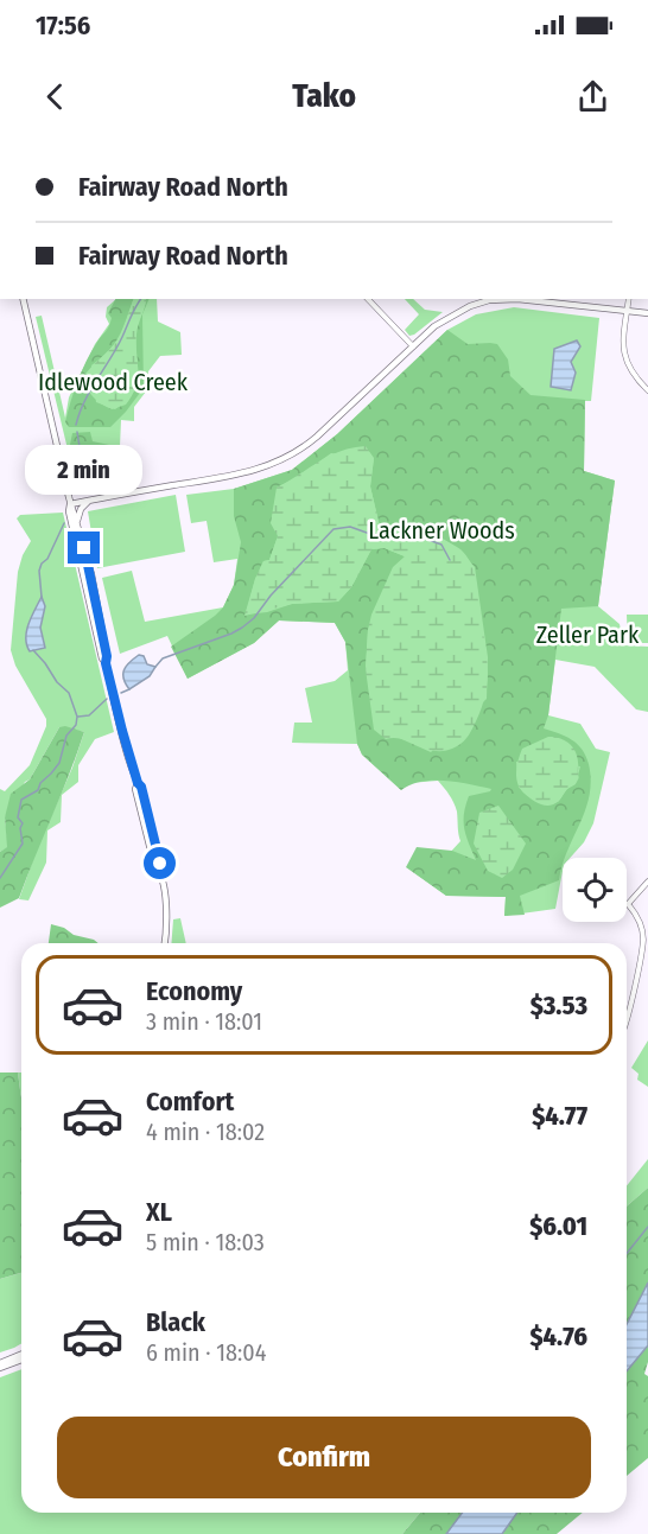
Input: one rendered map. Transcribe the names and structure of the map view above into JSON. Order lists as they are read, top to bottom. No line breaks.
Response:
{"parks":["Idlewood Creek","Lackner Woods","Zeller Park"],"page":{"status":"17:56","header":"Tako","banner":["Fairway Road North","Fairway Road North"],"bubble":"2 min","list":[{"name":"Economy","note":"3 min · 18:01","value":"$3.53"},{"name":"Comfort","note":"4 min · 18:02","value":"$4.77"},{"name":"XL","note":"5 min · 18:03","value":"$6.01"},{"name":"Black","note":"6 min · 18:04","value":"$4.76"}],"buttons":"Confirm"}}
